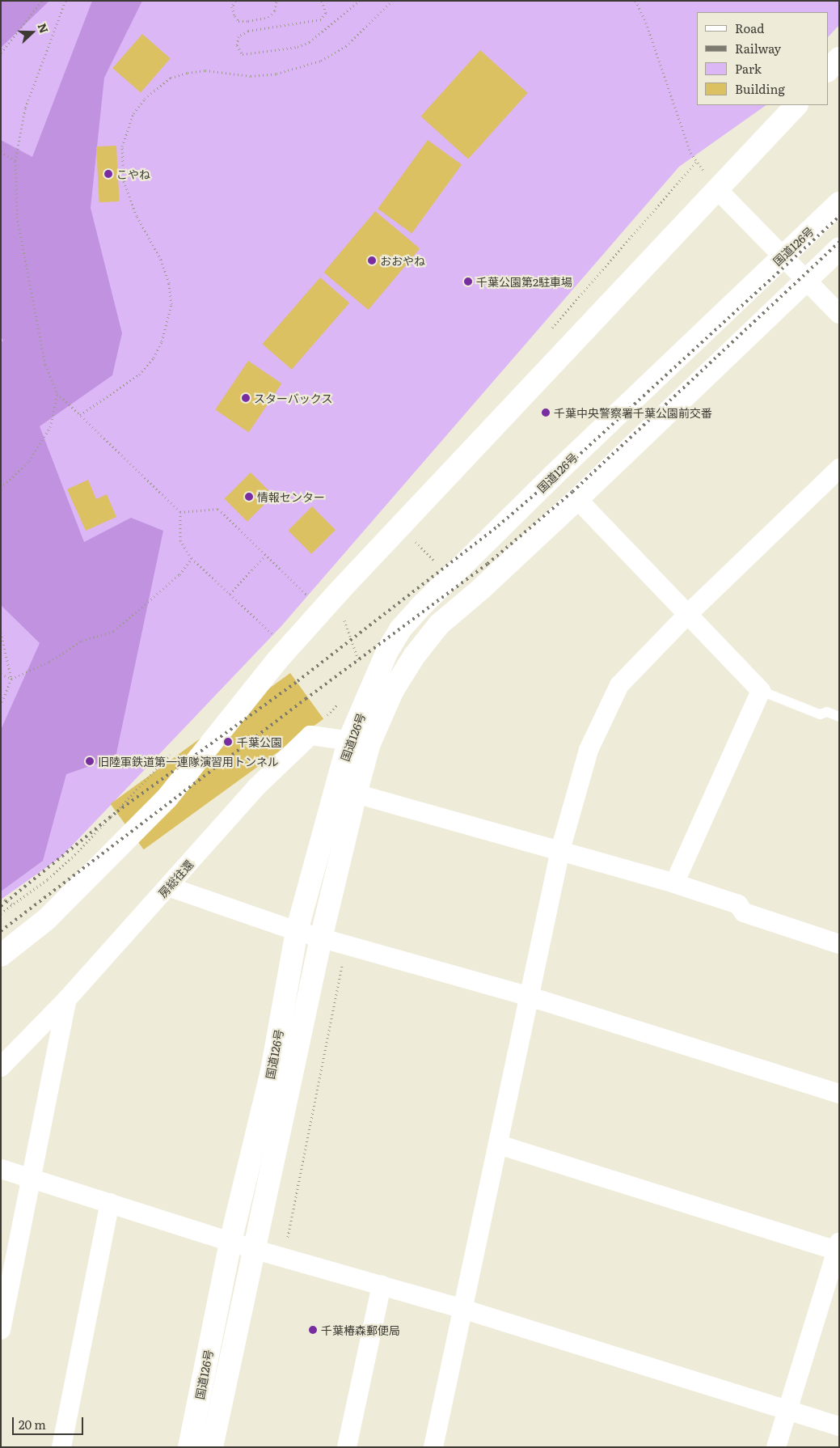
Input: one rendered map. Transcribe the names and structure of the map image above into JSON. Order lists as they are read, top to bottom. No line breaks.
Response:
{"streets":{"main road":["国道126号"],"street":["房総往還"]},"crossings":[["国道126号","房総往還"]],"places":["こやね","おおやね","千葉公園第2駐車場","スターバックス","千葉中央警察署千葉公園前交番","情報センター","千葉公園","旧陸軍鉄道第一連隊演習用トンネル","千葉椿森郵便局"],"legend":["Road","Railway","Park","Building"],"scale_bar":"20 m","north":"right"}
